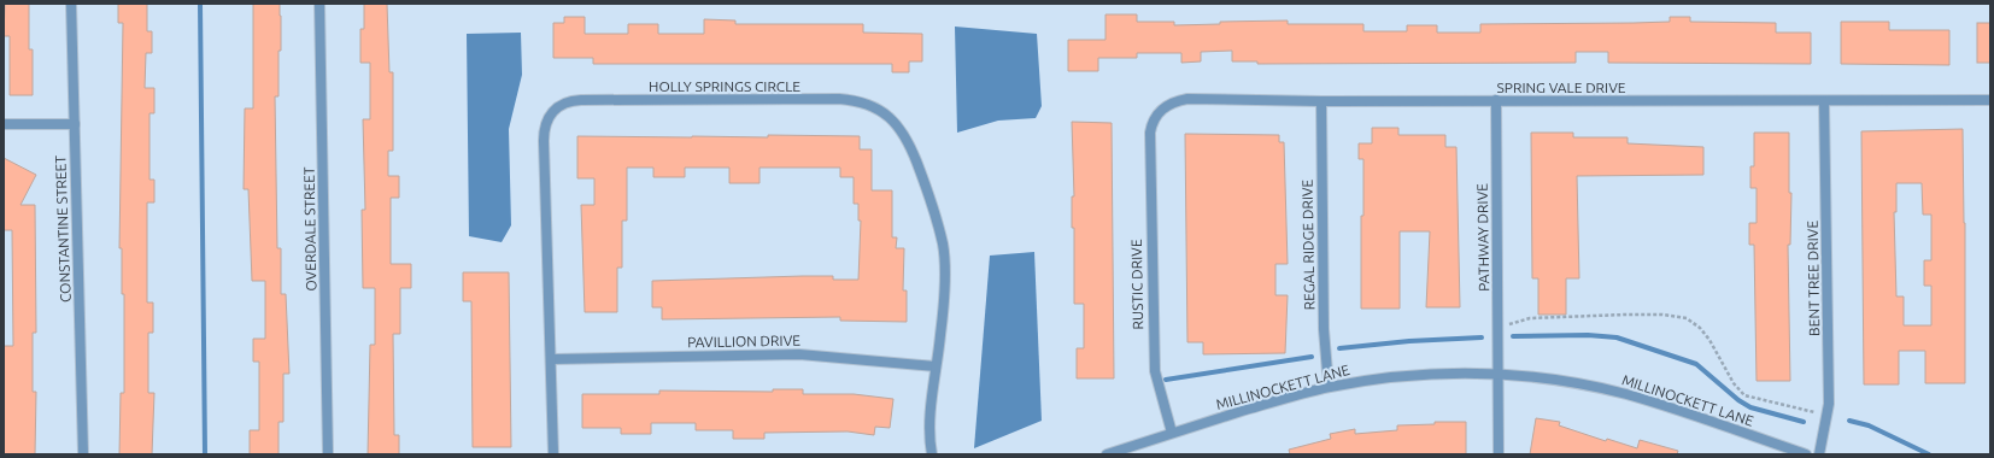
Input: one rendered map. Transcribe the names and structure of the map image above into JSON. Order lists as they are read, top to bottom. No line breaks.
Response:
{"streets":{"street":["HOLLY SPRINGS CIRCLE","SPRING VALE DRIVE","CONSTANTINE STREET","OVERDALE STREET","PATHWAY DRIVE","REGAL RIDGE DRIVE","BENT TREE DRIVE","RUSTIC DRIVE","PAVILLION DRIVE","MILLINOCKETT LANE"]},"crossings":[["HOLLY SPRINGS CIRCLE","PAVILLION DRIVE"],["SPRING VALE DRIVE","PATHWAY DRIVE"],["SPRING VALE DRIVE","REGAL RIDGE DRIVE"],["SPRING VALE DRIVE","BENT TREE DRIVE"],["SPRING VALE DRIVE","RUSTIC DRIVE"],["PATHWAY DRIVE","MILLINOCKETT LANE"],["REGAL RIDGE DRIVE","MILLINOCKETT LANE"],["RUSTIC DRIVE","MILLINOCKETT LANE"]]}
